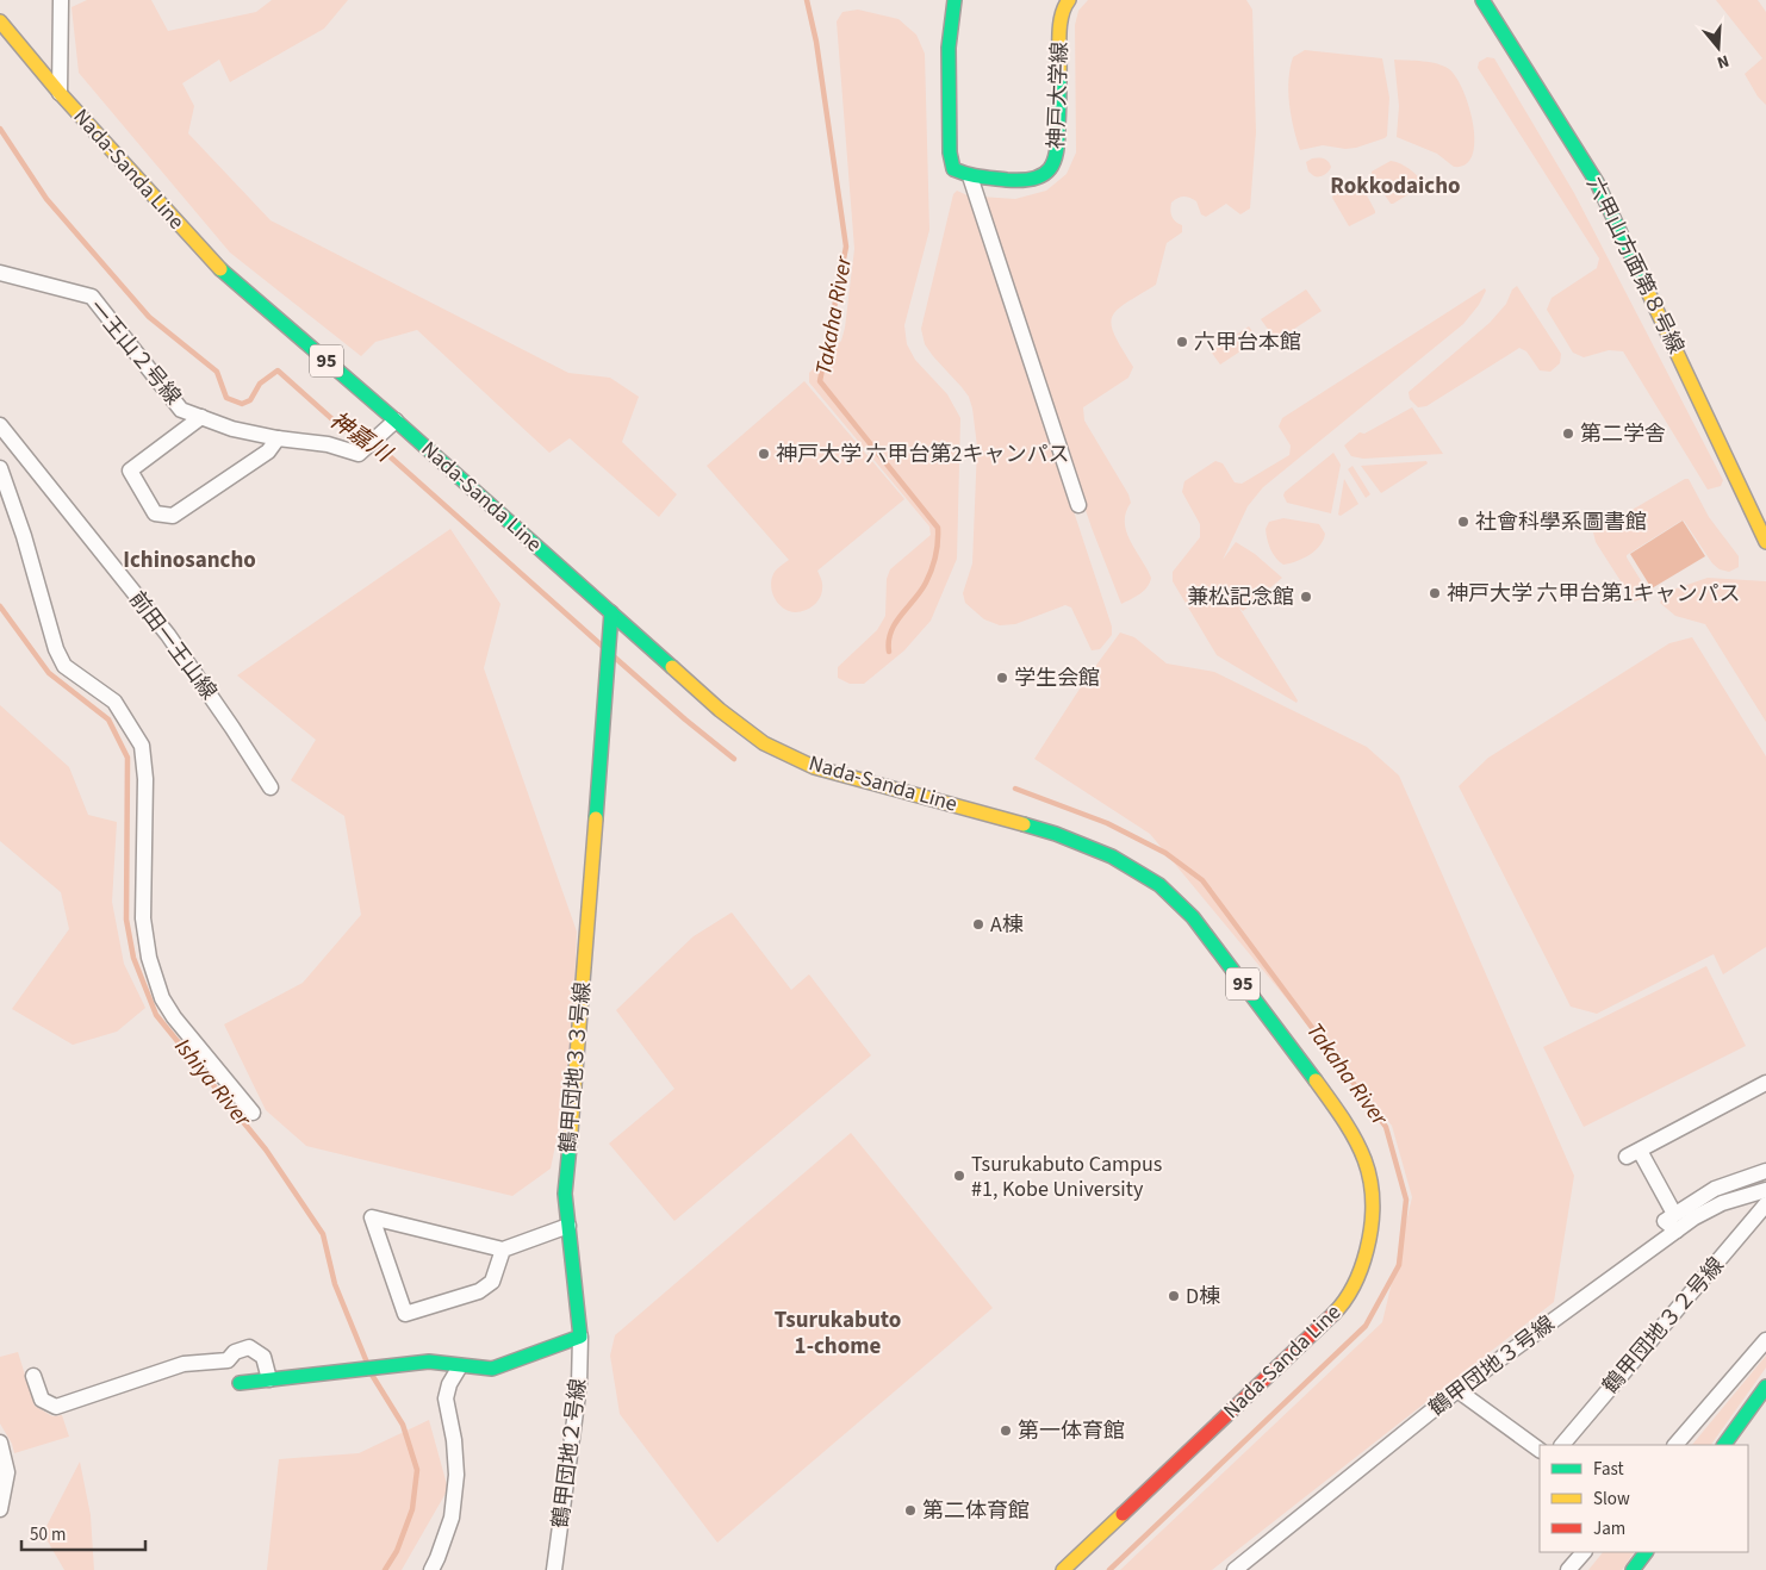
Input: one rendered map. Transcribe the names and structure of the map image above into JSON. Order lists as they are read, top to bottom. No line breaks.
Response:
{"streets":{"main road":["神戸大学線","Nada-Sanda Line","六甲山方面第８号線","95","鶴甲団地３３号線"],"street":["一王山２号線","前田一王山線","鶴甲団地３２号線","鶴甲団地３号線","鶴甲団地２号線"]},"crossings":[["Nada-Sanda Line","一王山２号線"],["Nada-Sanda Line","鶴甲団地３３号線"],["鶴甲団地３３号線","鶴甲団地２号線"]],"districts":["Rokkodaicho","Ichinosancho","Tsurukabuto 1-chome"],"water":["Takaha River","神嘉川","Ishiya River"],"places":["六甲台本館","第二学舎","神戸大学 六甲台第2キャンパス","社會科學系圖書館","神戸大学 六甲台第1キャンパス","兼松記念館","学生会館","A棟","Tsurukabuto Campus #1, Kobe University","D棟","第一体育館","第二体育館"],"legend":["Fast","Slow","Jam"],"scale_bar":"50 m","north":"bottom"}
